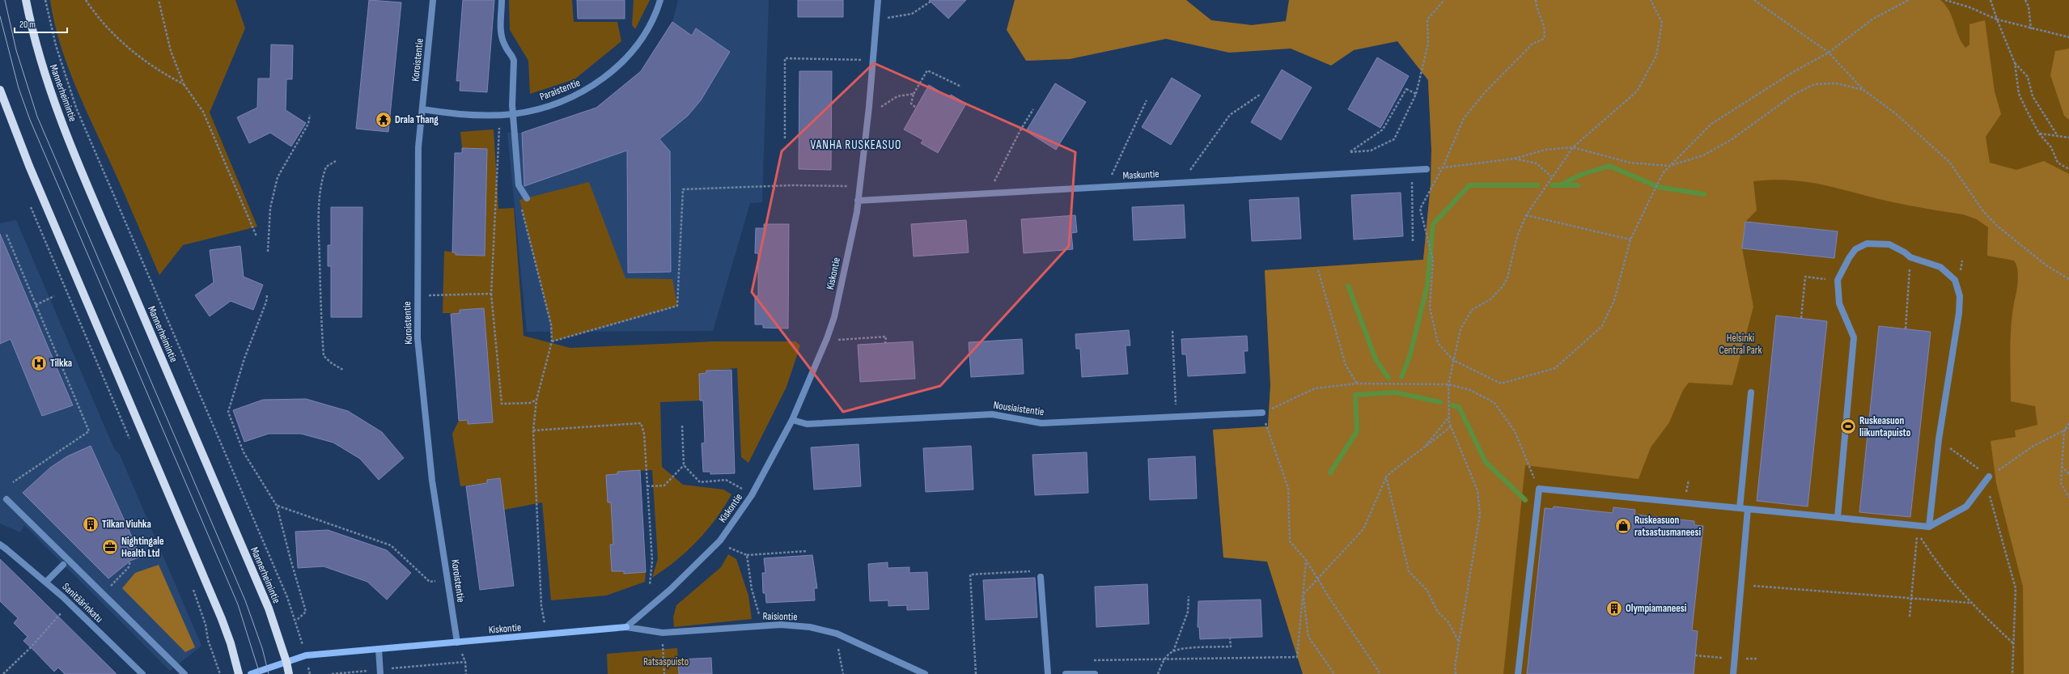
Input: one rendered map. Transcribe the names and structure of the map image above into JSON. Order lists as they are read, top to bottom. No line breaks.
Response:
{"streets":{"main road":["Mannerheimintie"],"street":["Koroistentie","Paraistentie","Maskuntie","Kiskontie","Nousiaistentie","Sanitäärinkatu","Raisiontie"]},"crossings":[["Koroistentie","Paraistentie"],["Koroistentie","Kiskontie"],["Mannerheimintie","Kiskontie"],["Maskuntie","Kiskontie"],["Kiskontie","Nousiaistentie"],["Kiskontie","Raisiontie"]],"districts":["VANHA RUSKEASUO"],"parks":["Helsinki Central Park","Ratsaspuisto"],"places":{"temple":["Drala Thang"],"hospital":["Tilkka"],"sports":["Ruskeasuon liikuntapuisto"],"building":["Tilkan Viuhka","Olympiamaneesi"],"shop":["Ruskeasuon ratsastusmaneesi"],"office":["Nightingale Health Ltd"]},"scale_bar":"20 m"}
